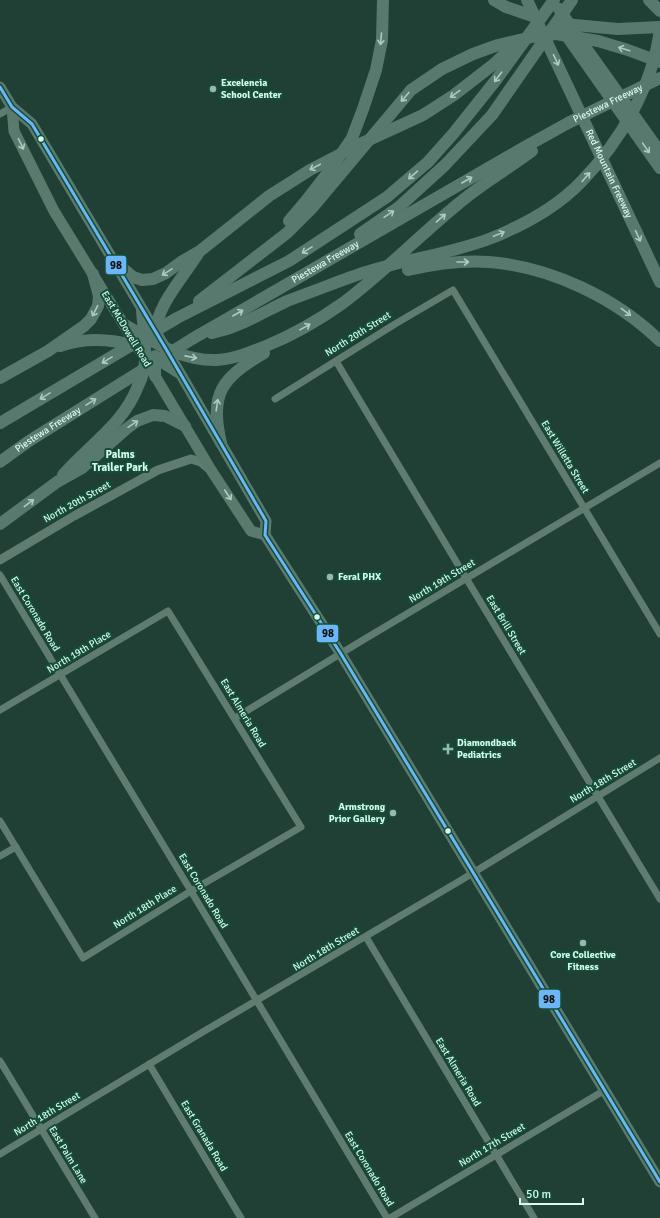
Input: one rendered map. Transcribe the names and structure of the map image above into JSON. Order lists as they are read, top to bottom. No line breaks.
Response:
{"streets":{"highway":["Piestewa Freeway","Red Mountain Freeway"],"main road":["East McDowell Road"],"street":["North 20th Street","East Willetta Street","North 19th Street","East Coronado Road","East Brill Street","North 19th Place","East Almeria Road","North 18th Street","North 18th Place","East Granada Road","North 17th Street","East Palm Lane"]},"crossings":[["East McDowell Road","North 20th Street"],["North 20th Street","East Willetta Street"],["North 20th Street","East Brill Street"],["East Willetta Street","North 19th Street"],["North 19th Street","East Brill Street"],["North 19th Street","East Almeria Road"],["East Coronado Road","North 19th Place"],["East Coronado Road","North 18th Street"],["East Coronado Road","North 18th Place"],["East Brill Street","North 18th Street"],["North 19th Place","East Almeria Road"],["East Almeria Road","North 18th Street"],["East Almeria Road","North 18th Place"],["East Almeria Road","North 17th Street"],["North 18th Street","East Granada Road"],["North 18th Street","East Palm Lane"]],"districts":["Palms Trailer Park"],"places":{"other":["Excelencia School Center","Feral PHX","Armstrong Prior Gallery","Core Collective Fitness"],"health":["Diamondback Pediatrics"]},"lines":["transit line 98"],"scale_bar":"50 m"}
